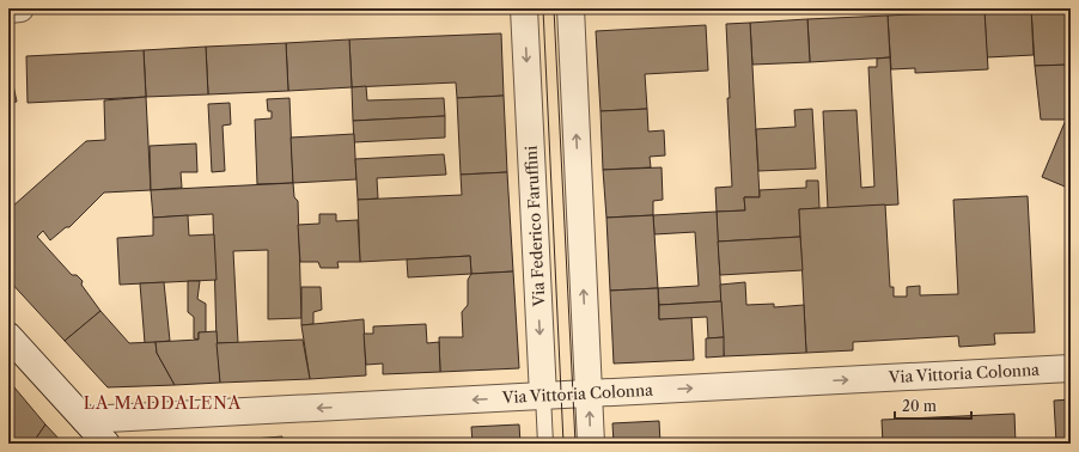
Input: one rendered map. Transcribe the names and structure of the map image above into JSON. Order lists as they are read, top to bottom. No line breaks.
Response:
{"streets":{"street":["Via Federico Faruffini","Via Vittoria Colonna"]},"crossings":[["Via Federico Faruffini","Via Vittoria Colonna"]],"districts":["LA MADDALENA"],"scale_bar":"20 m"}
